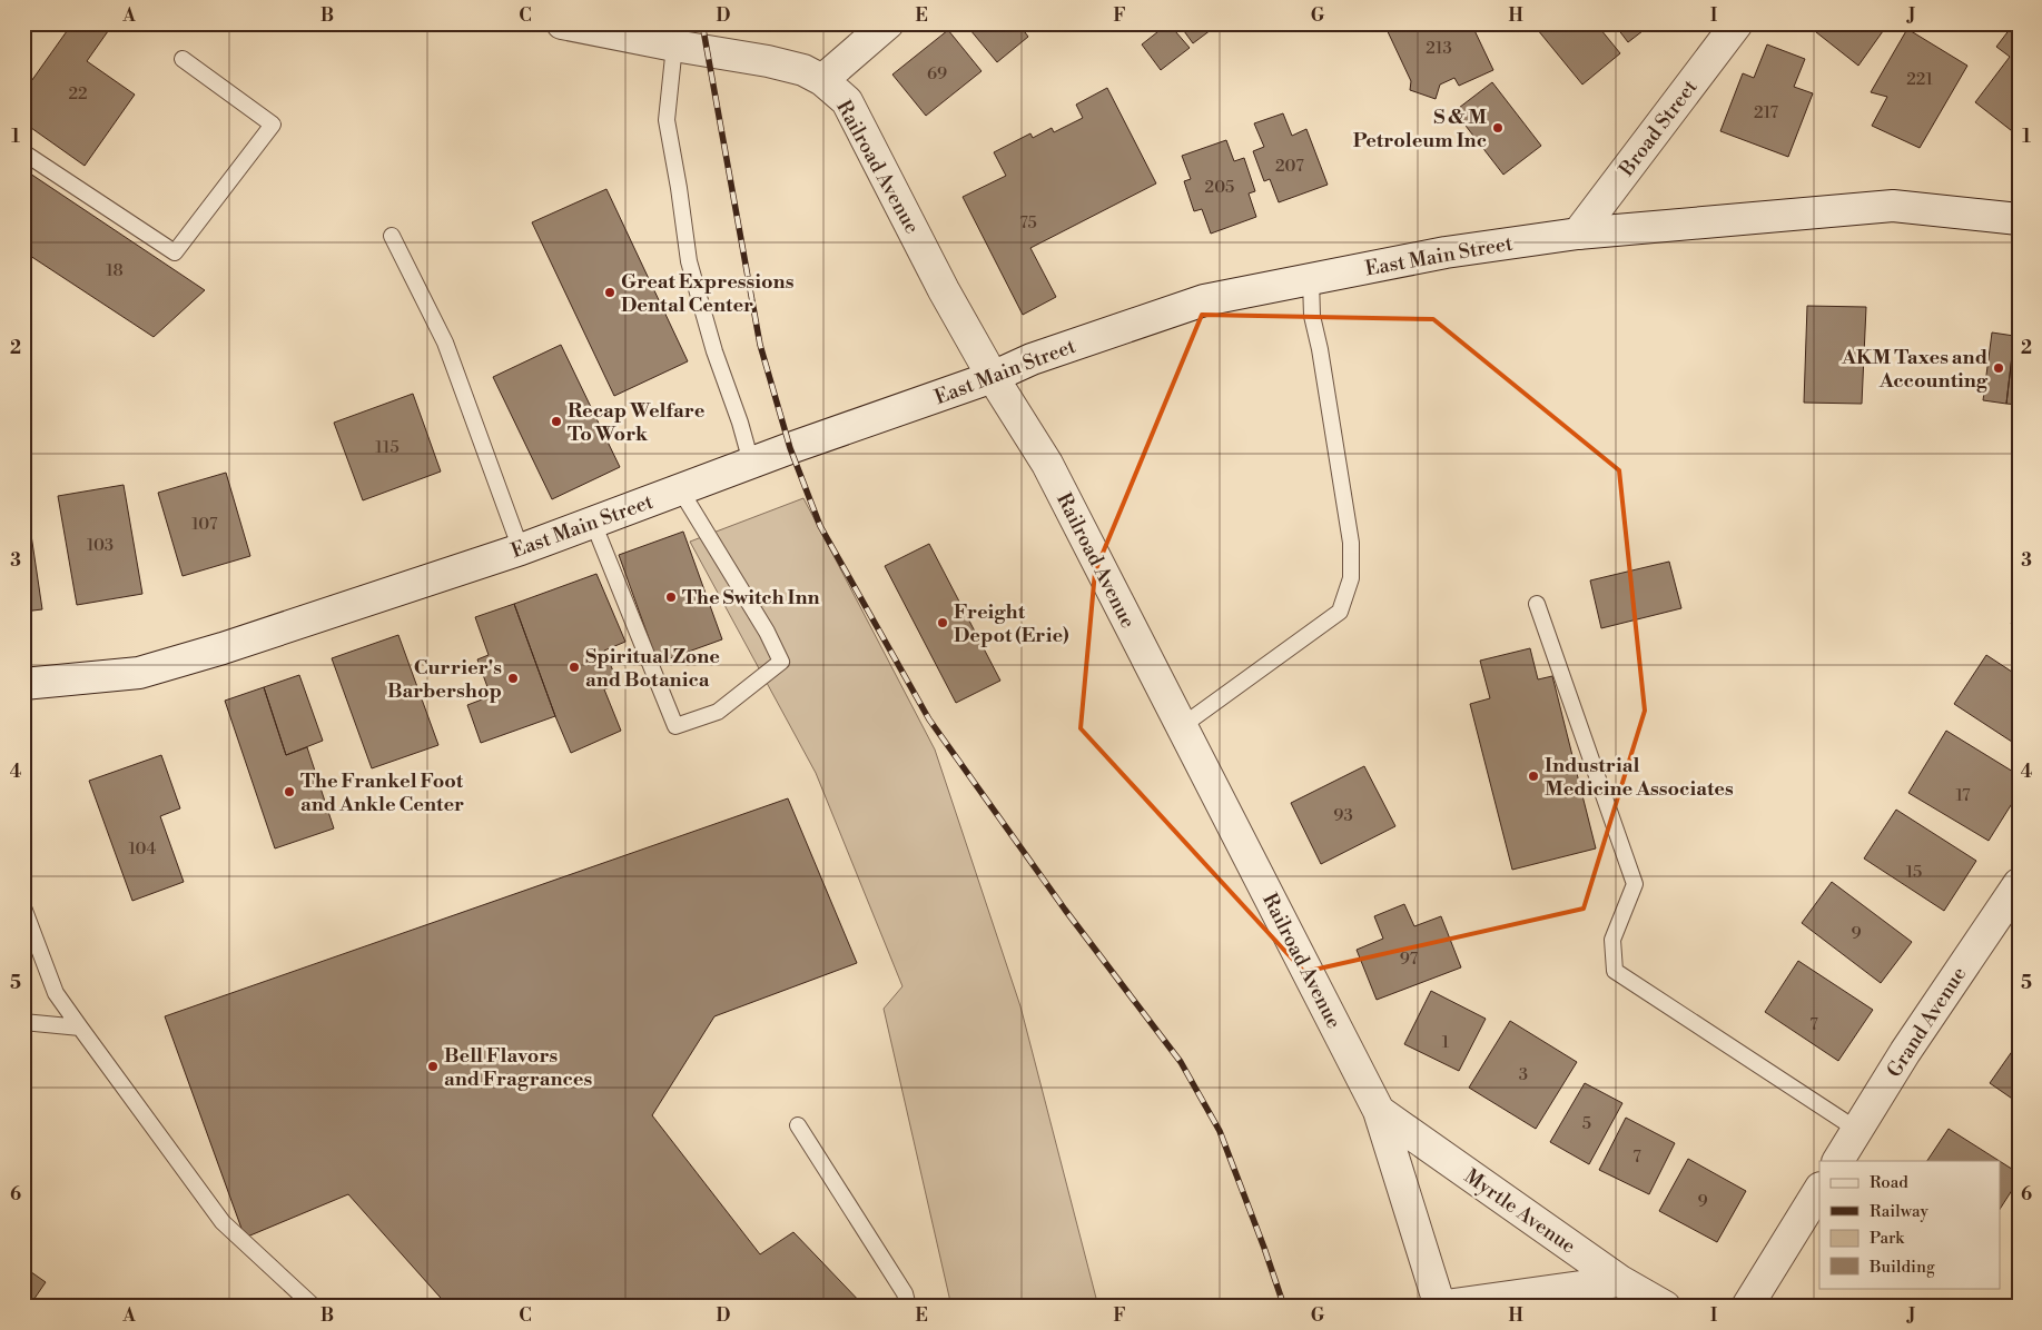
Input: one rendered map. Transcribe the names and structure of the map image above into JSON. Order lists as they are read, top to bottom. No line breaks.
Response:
{"streets":{"street":["Broad Street","Railroad Avenue","East Main Street","Grand Avenue","Myrtle Avenue"]},"crossings":[["Broad Street","East Main Street"],["Railroad Avenue","East Main Street"],["Railroad Avenue","Myrtle Avenue"]],"places":["S & M Petroleum Inc","Great Expressions Dental Center","AKM Taxes and Accounting","Recap Welfare To Work","The Switch Inn","Freight Depot (Erie)","Spiritual Zone and Botanica","Currier's Barbershop","Industrial Medicine Associates","The Frankel Foot and Ankle Center","Bell Flavors and Fragrances"],"house_numbers":["213","69","221","22","217","207","205","75","18","115","107","103","17","93","104","15","9","97","7","1","3","5","7","9"],"legend":["Road","Railway","Park","Building"],"grid":{"columns":["A","B","C","D","E","F","G","H","I","J"],"rows":["1","2","3","4","5","6"]}}
